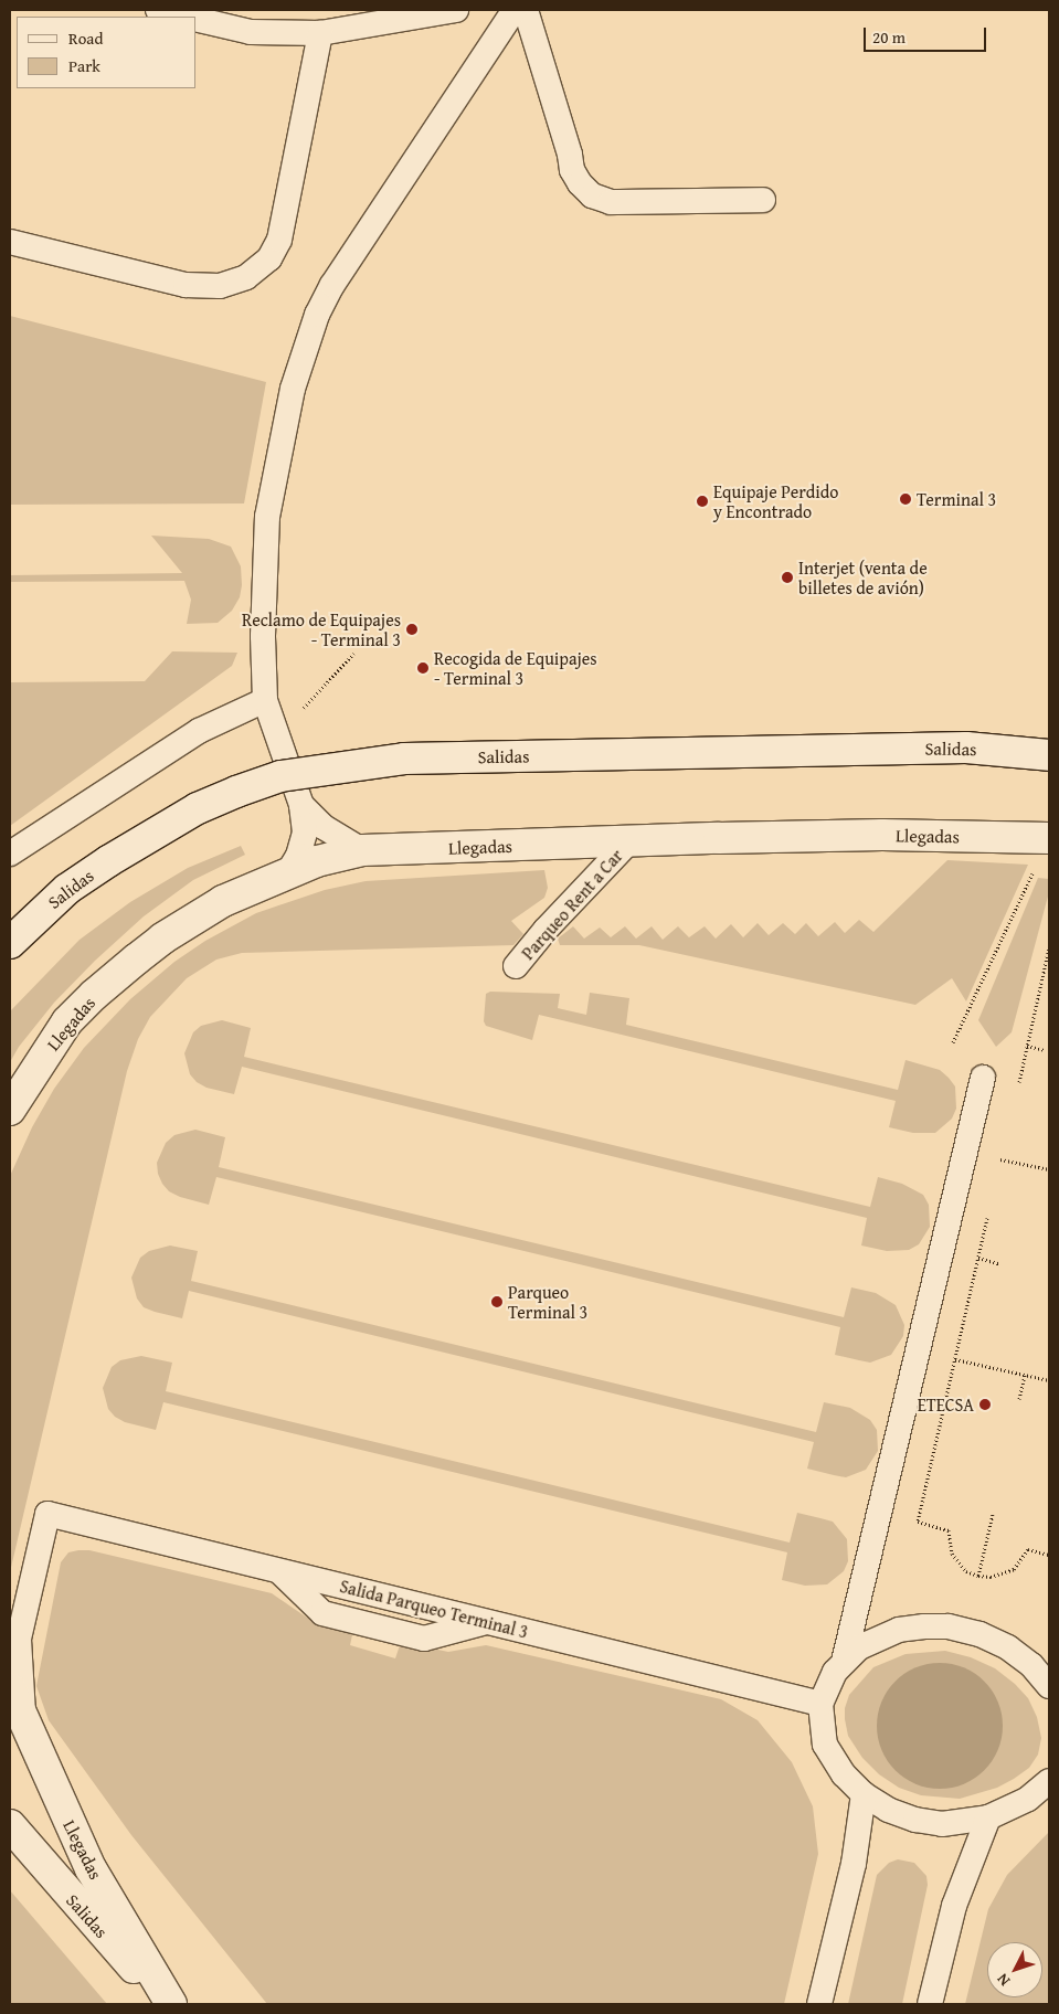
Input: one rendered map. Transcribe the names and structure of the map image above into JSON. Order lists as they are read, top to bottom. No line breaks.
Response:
{"streets":{"main road":["Salidas","Llegadas"],"lane":["Parqueo Rent a Car","Salida Parqueo Terminal 3"]},"crossings":[["Salidas","Llegadas"],["Llegadas","Parqueo Rent a Car"],["Llegadas","Salida Parqueo Terminal 3"]],"places":["Terminal 3","Equipaje Perdido y Encontrado","Interjet (venta de billetes de avión)","Reclamo de Equipajes - Terminal 3","Recogida de Equipajes - Terminal 3","Parqueo Terminal 3","ETECSA"],"legend":["Road","Park"],"scale_bar":"20 m","north":"bottom left"}
